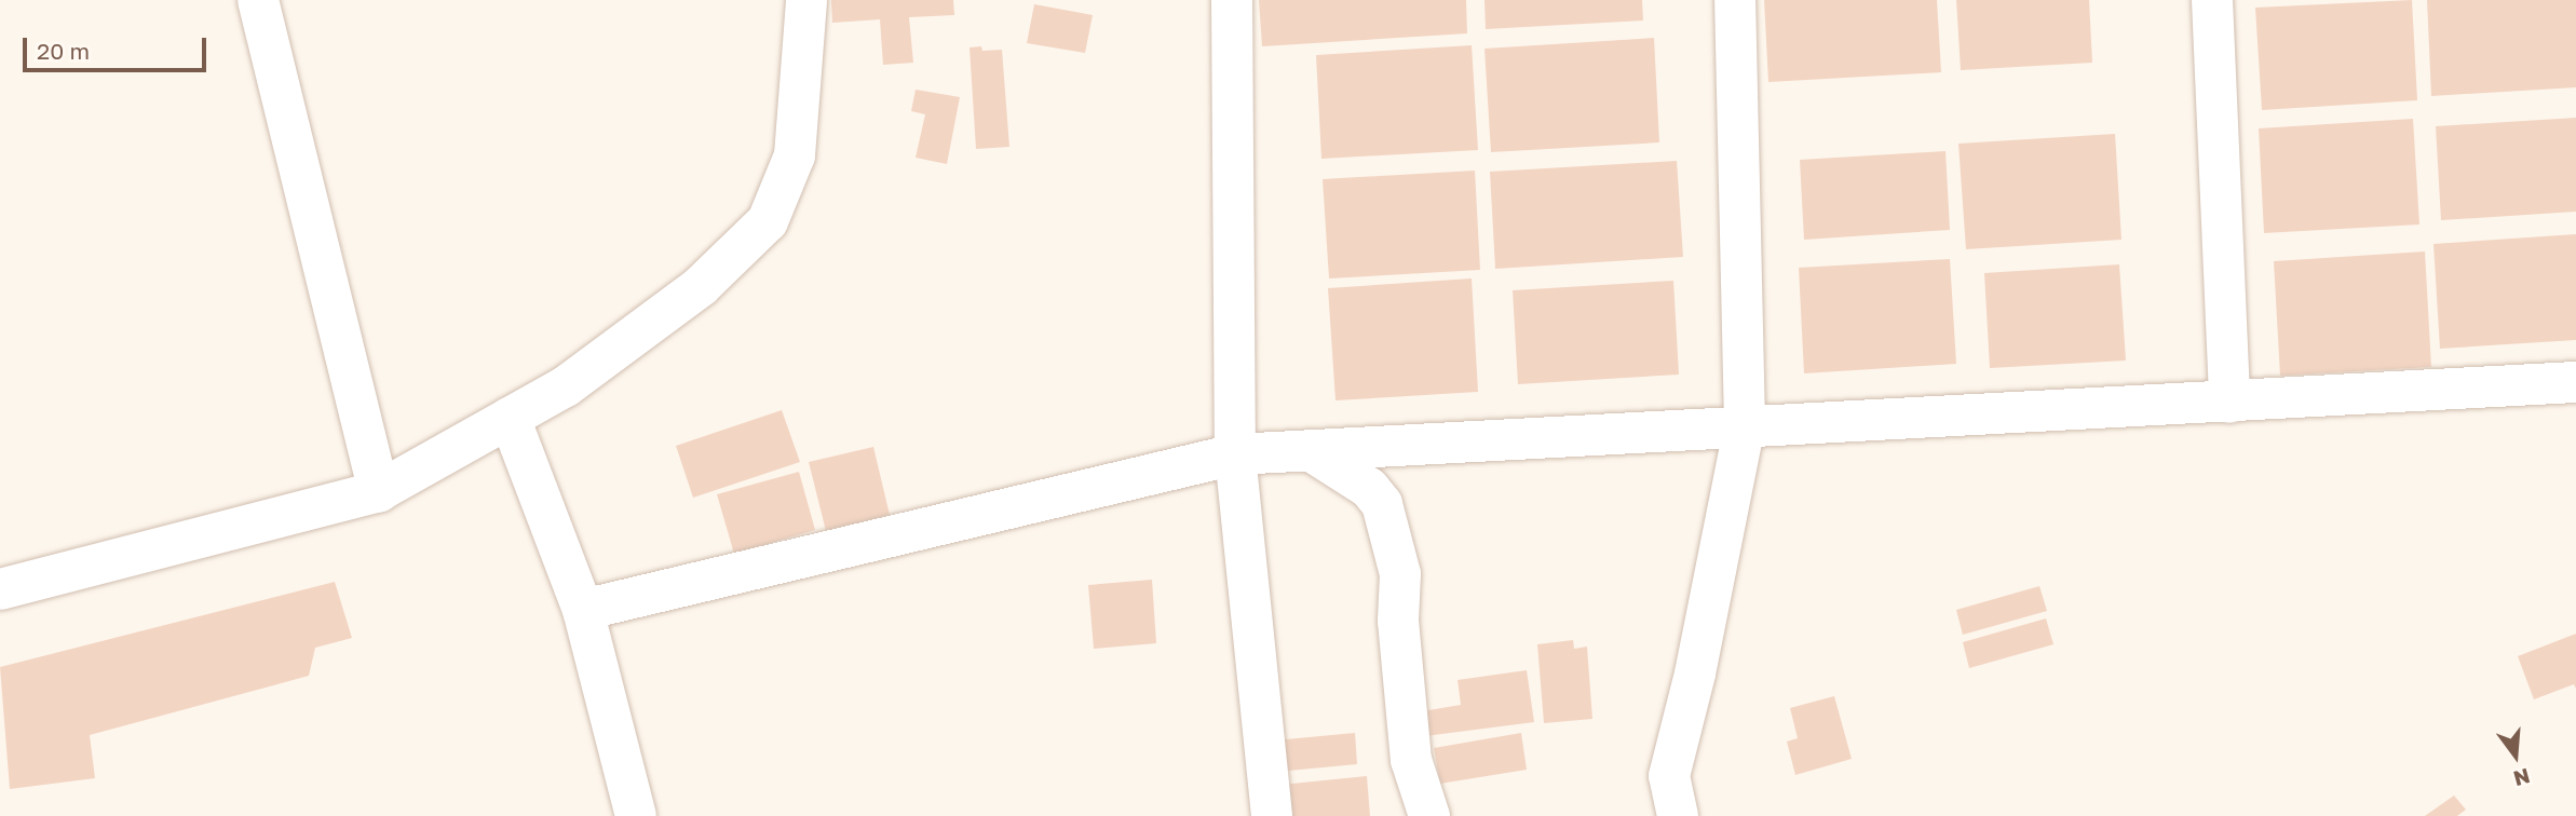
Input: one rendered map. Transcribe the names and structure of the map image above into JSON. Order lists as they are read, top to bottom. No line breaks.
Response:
{"scale_bar":"20 m","north":"bottom"}
